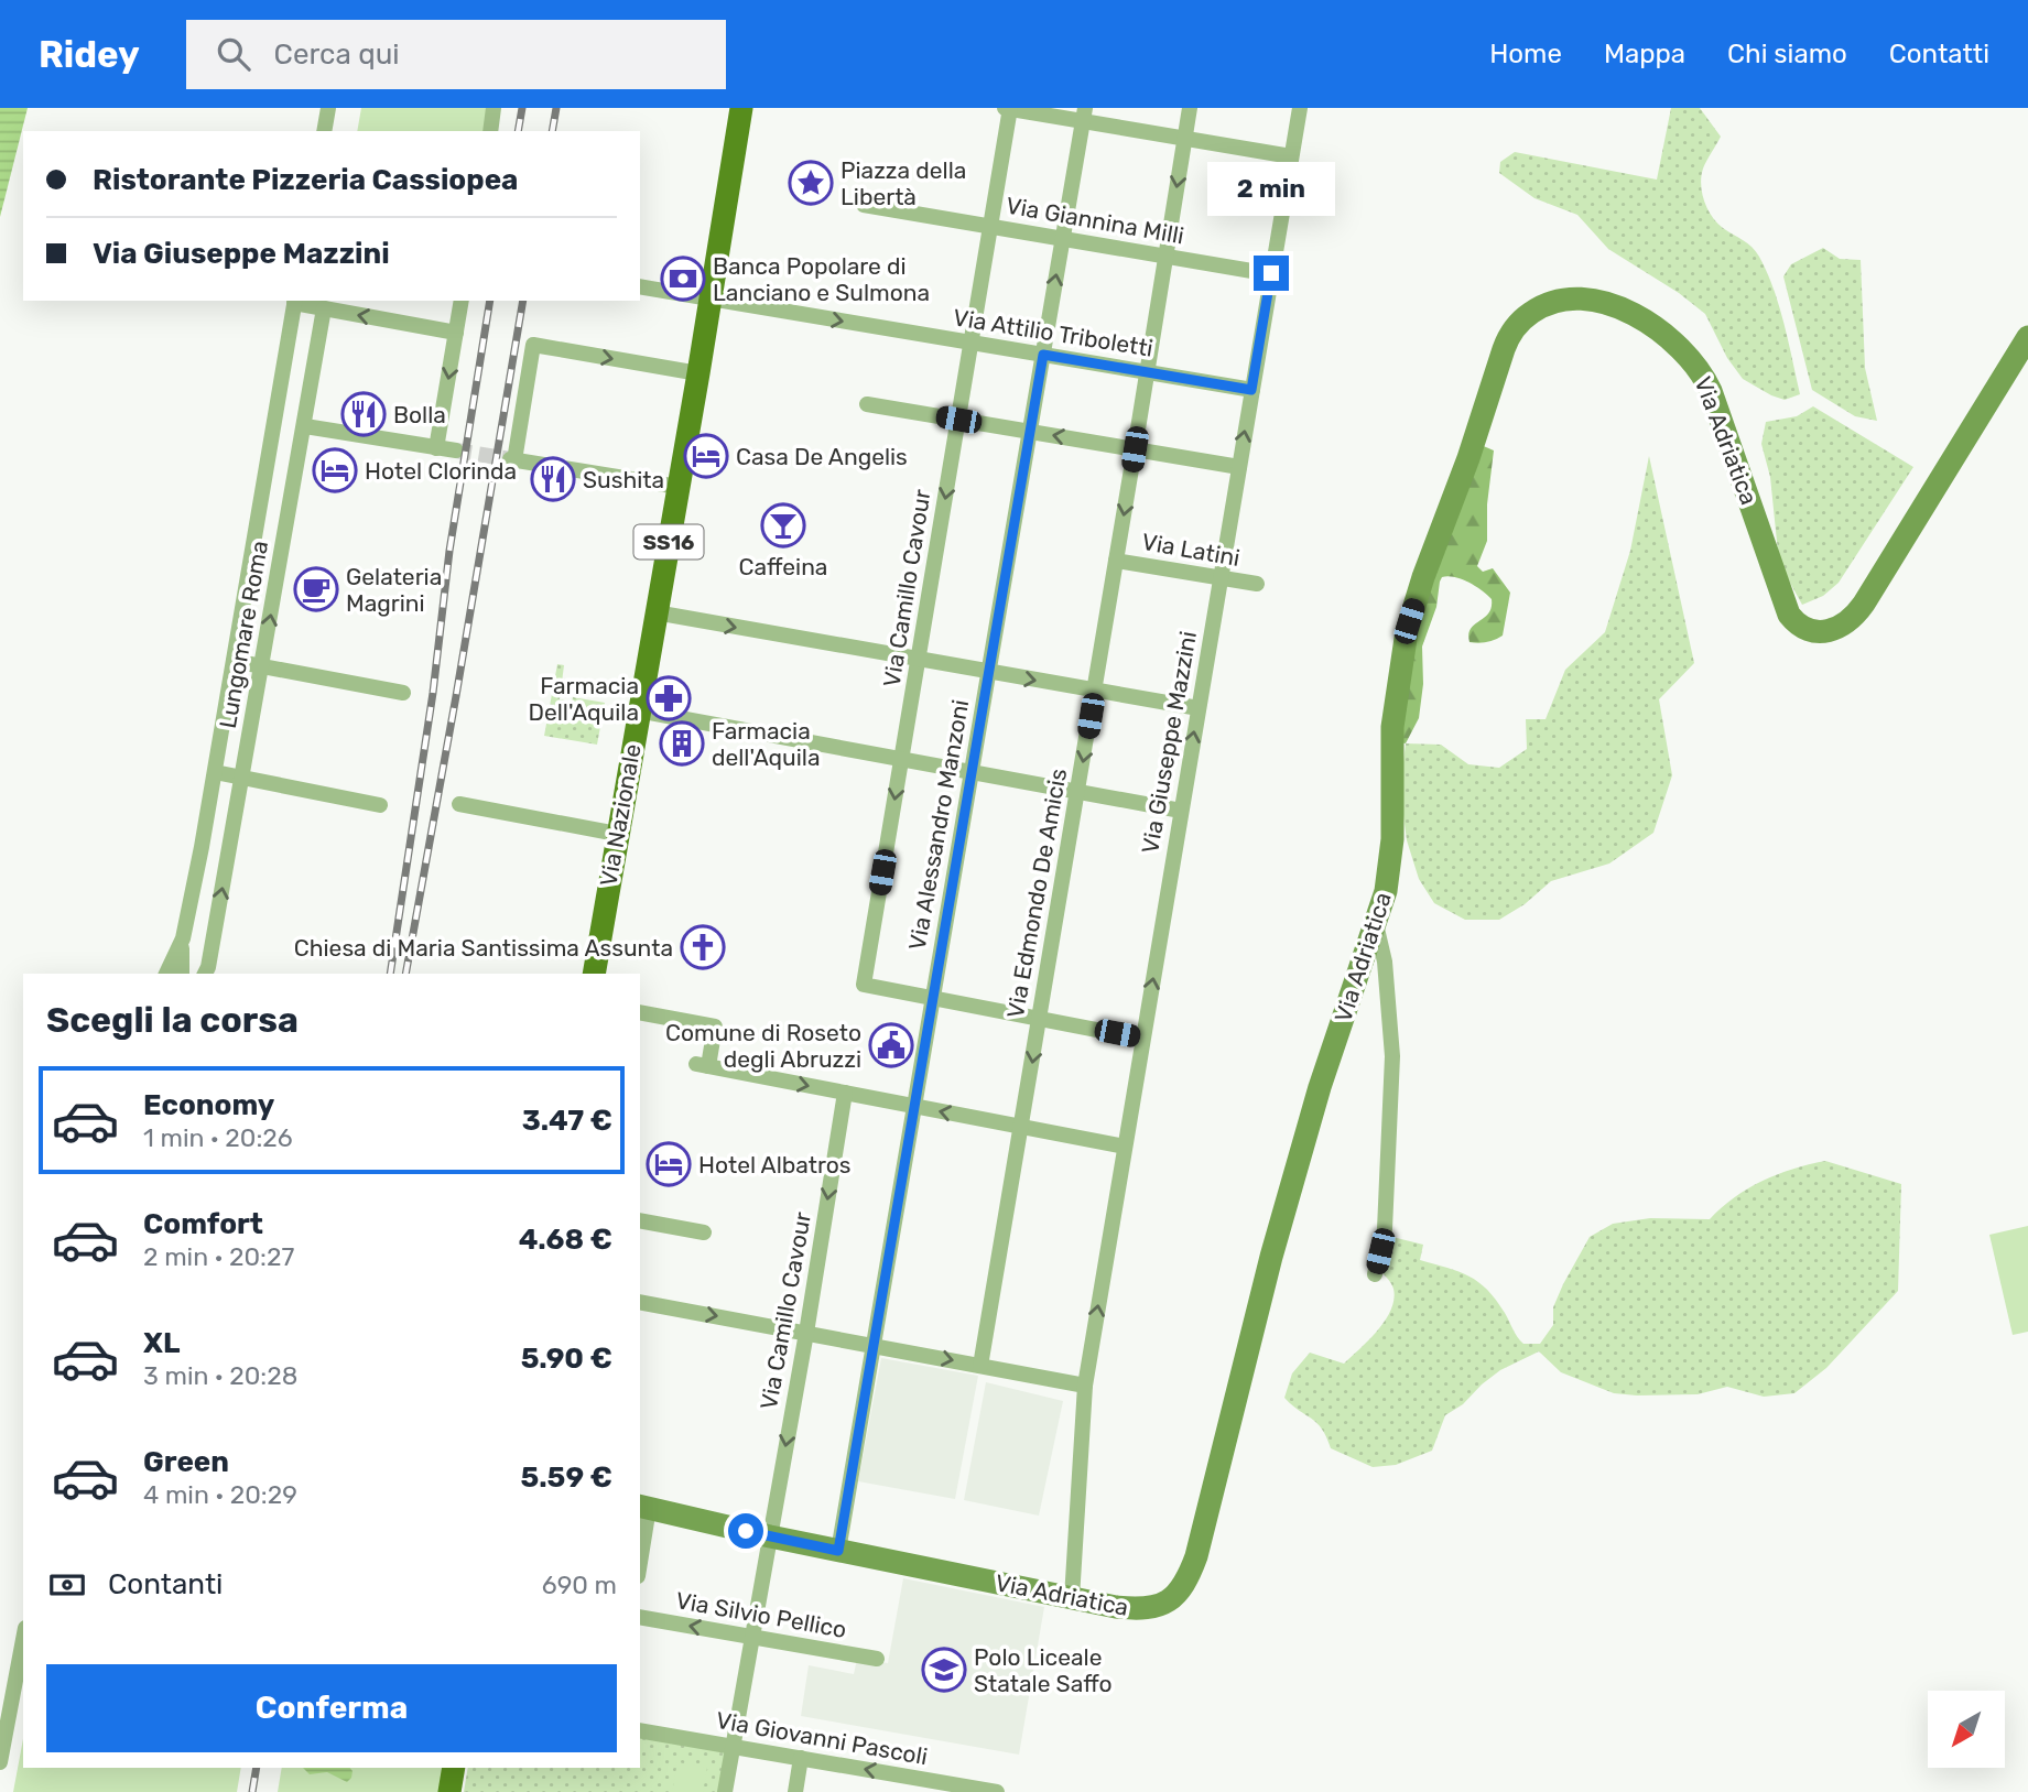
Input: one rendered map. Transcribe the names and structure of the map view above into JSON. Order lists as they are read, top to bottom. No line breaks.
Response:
{"streets":{"main road":["Via Adriatica","SS16","Via Nazionale"],"street":["Via Giannina Milli","Via Attilio Triboletti","Via Latini","Via Camillo Cavour","Lungomare Roma","Via Giuseppe Mazzini","Via Alessandro Manzoni","Via Edmondo De Amicis","Via Silvio Pellico","Via Giovanni Pascoli"]},"crossings":[["Via Giannina Milli","Via Camillo Cavour"],["Via Giannina Milli","Via Giuseppe Mazzini"],["Via Giannina Milli","Via Alessandro Manzoni"],["Via Giannina Milli","Via Edmondo De Amicis"],["Via Attilio Triboletti","Via Camillo Cavour"],["Via Attilio Triboletti","Via Giuseppe Mazzini"],["Via Attilio Triboletti","Via Nazionale"],["Via Attilio Triboletti","Via Alessandro Manzoni"],["Via Attilio Triboletti","Via Edmondo De Amicis"],["Via Adriatica","Via Camillo Cavour"],["Via Adriatica","Via Giuseppe Mazzini"],["Via Adriatica","Via Alessandro Manzoni"],["Via Latini","Via Giuseppe Mazzini"],["Via Latini","Via Edmondo De Amicis"],["Via Camillo Cavour","Via Alessandro Manzoni"],["Via Camillo Cavour","Via Silvio Pellico"],["Via Camillo Cavour","Via Giovanni Pascoli"]],"one_way":["Via Camillo Cavour","Via Giuseppe Mazzini","Via Silvio Pellico"],"places":{"place":["Piazza della Libertà"],"bank":["Banca Popolare di Lanciano e Sulmona"],"restaurant":["Bolla","Sushita"],"hotel":["Casa De Angelis","Hotel Clorinda","Hotel Albatros"],"bar":["Caffeina"],"cafe":["Gelateria Magrini"],"pharmacy":["Farmacia Dell'Aquila"],"building":["Farmacia dell'Aquila"],"church":["Chiesa di Maria Santissima Assunta"],"public building":["Comune di Roseto degli Abruzzi"],"school or university":["Polo Liceale Statale Saffo"]},"north":"bottom left","page":{"header":"Ridey","search":"Cerca qui","nav":["Home","Mappa","Chi siamo","Contatti"],"banner":["Ristorante Pizzeria Cassiopea","Via Giuseppe Mazzini"],"bubble":"2 min","heading":"Scegli la corsa","list":[{"name":"Economy","note":"1 min · 20:26","value":"3.47 €"},{"name":"Comfort","note":"2 min · 20:27","value":"4.68 €"},{"name":"XL","note":"3 min · 20:28","value":"5.90 €"},{"name":"Green","note":"4 min · 20:29","value":"5.59 €"}],"pay":["Contanti","690 m"],"buttons":"Conferma"}}
